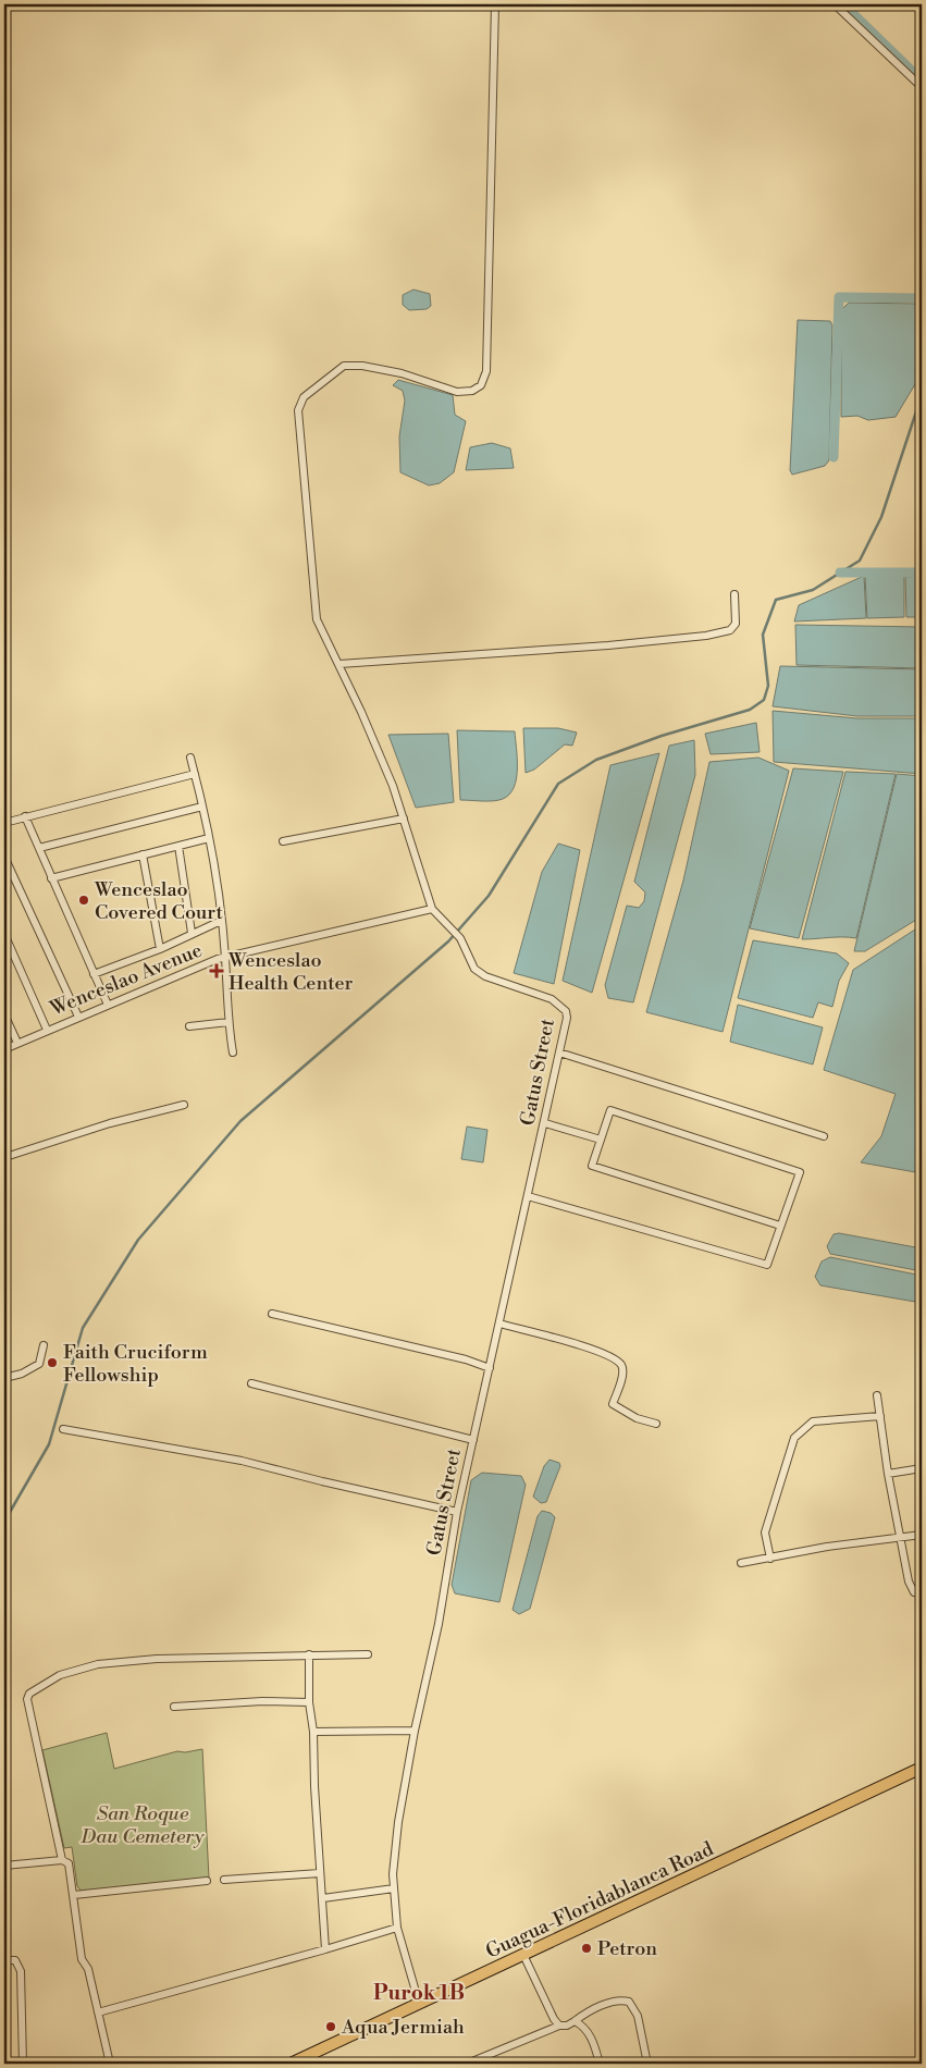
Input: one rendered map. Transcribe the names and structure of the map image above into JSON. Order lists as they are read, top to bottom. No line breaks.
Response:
{"streets":{"main road":["Guagua-Floridablanca Road"],"street":["Wenceslao Avenue","Gatus Street"]},"crossings":[["Wenceslao Avenue","Gatus Street"],["Gatus Street","Guagua-Floridablanca Road"]],"districts":["Purok 1B"],"parks":["San Roque Dau Cemetery"],"places":{"other":["Wenceslao Covered Court","Faith Cruciform Fellowship","Petron","Aqua Jermiah"],"health":["Wenceslao Health Center"]}}
